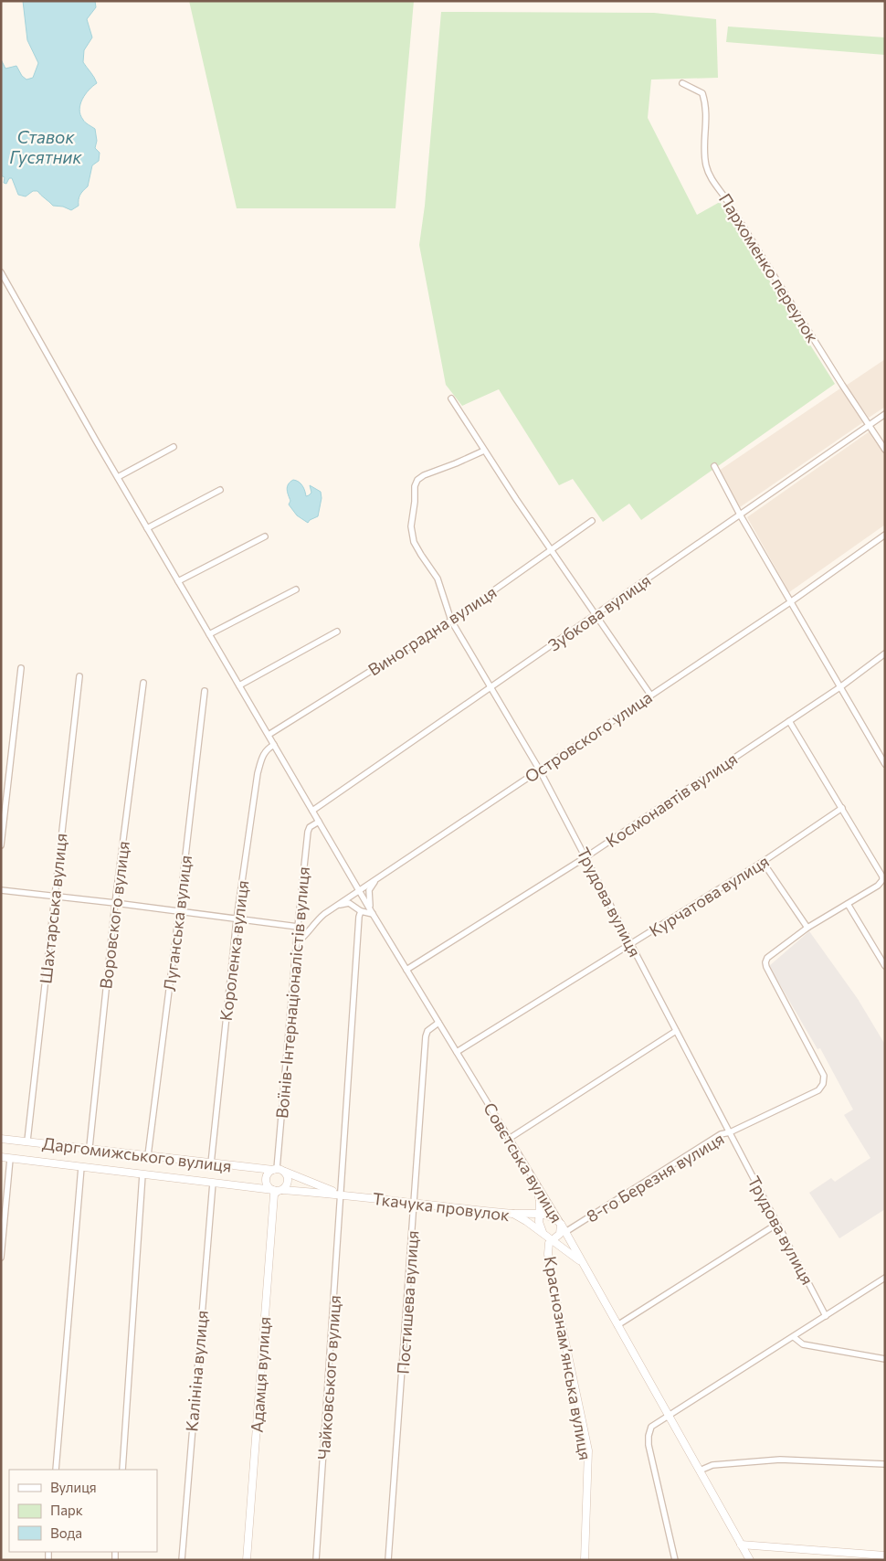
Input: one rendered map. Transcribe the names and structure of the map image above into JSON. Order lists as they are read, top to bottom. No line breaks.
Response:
{"streets":{"street":["Пархоменко переулок","Зубкова вулиця","Виноградна вулиця","Островского улица","Космонавтів вулиця","Курчатова вулиця","Трудова вулиця","Шахтарська вулиця","Воровского вулиця","Луганська вулиця","Короленка вулиця","Воїнів-Інтернаціоналістів вулиця","Даргомижського вулиця","Совєтська вулиця","8-го Березня вулиця","Ткачука провулок","Постишева вулиця","Краснознамʼянська вулиця","Калініна вулиця","Адамця вулиця","Чайковського вулиця"]},"crossings":[["Пархоменко переулок","Зубкова вулиця"],["Зубкова вулиця","Трудова вулиця"],["Зубкова вулиця","Совєтська вулиця"],["Виноградна вулиця","Трудова вулиця"],["Виноградна вулиця","Совєтська вулиця"],["Островского улица","Трудова вулиця"],["Островского улица","Воїнів-Інтернаціоналістів вулиця"],["Островского улица","Совєтська вулиця"],["Космонавтів вулиця","Трудова вулиця"],["Космонавтів вулиця","Совєтська вулиця"],["Курчатова вулиця","Трудова вулиця"],["Курчатова вулиця","Совєтська вулиця"],["Трудова вулиця","8-го Березня вулиця"],["Шахтарська вулиця","Даргомижського вулиця"],["Воровского вулиця","Даргомижського вулиця"],["Луганська вулиця","Даргомижського вулиця"],["Короленка вулиця","Даргомижського вулиця"],["Короленка вулиця","Совєтська вулиця"],["Воїнів-Інтернаціоналістів вулиця","Даргомижського вулиця"],["Воїнів-Інтернаціоналістів вулиця","Совєтська вулиця"],["Воїнів-Інтернаціоналістів вулиця","Адамця вулиця"],["Даргомижського вулиця","Ткачука провулок"],["Даргомижського вулиця","Калініна вулиця"],["Даргомижського вулиця","Адамця вулиця"],["Даргомижського вулиця","Чайковського вулиця"],["Совєтська вулиця","8-го Березня вулиця"],["Совєтська вулиця","Ткачука провулок"],["Совєтська вулиця","Постишева вулиця"],["Ткачука провулок","Постишева вулиця"],["Ткачука провулок","Краснознамʼянська вулиця"],["Ткачука провулок","Чайковського вулиця"]],"water":["Ставок Гусятник"],"legend":["Вулиця","Парк","Вода"]}
